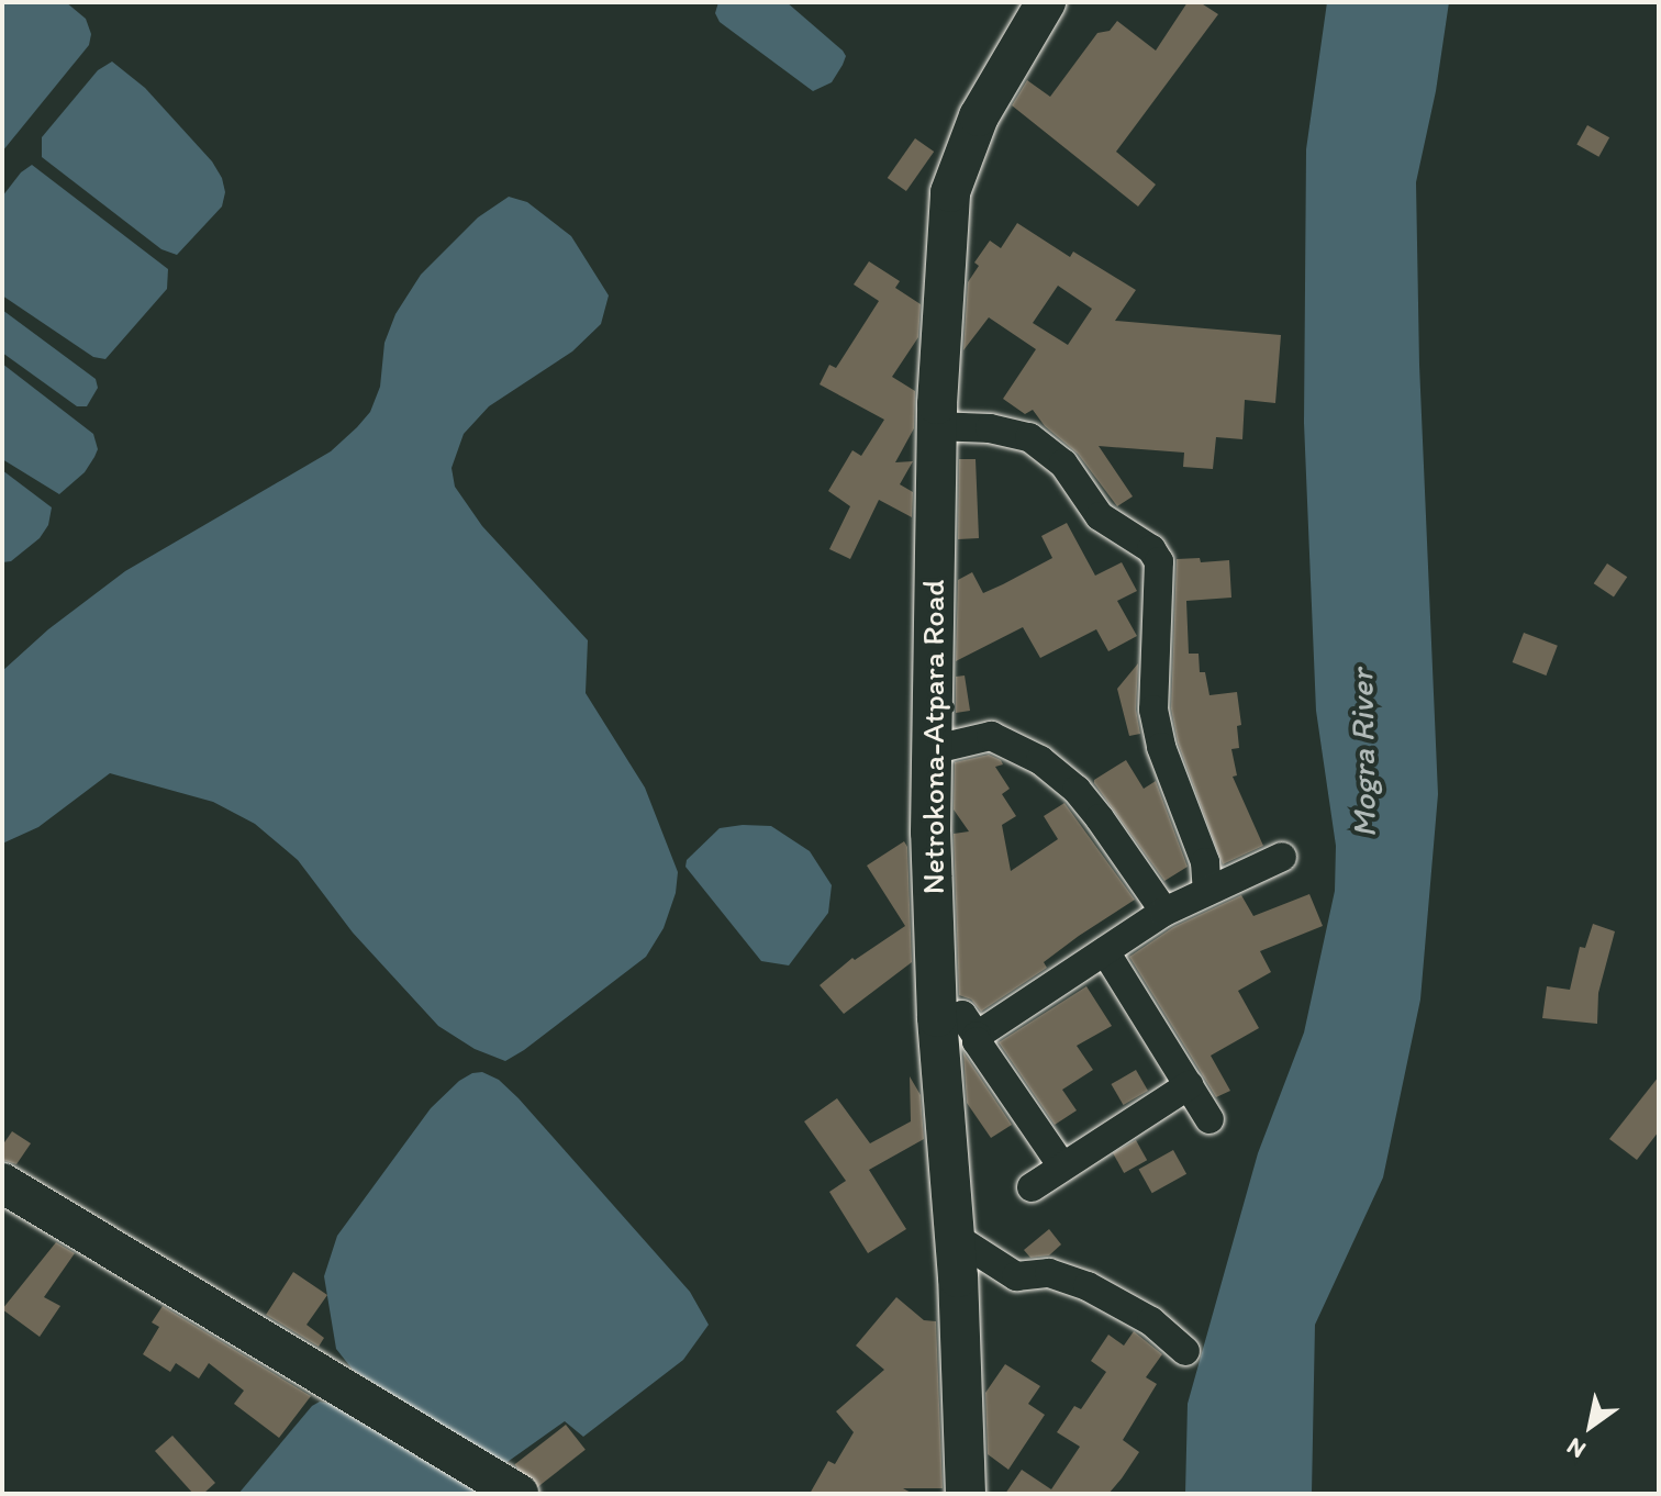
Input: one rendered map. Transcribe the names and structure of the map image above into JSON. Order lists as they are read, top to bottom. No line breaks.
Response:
{"streets":{"street":["Netrokona-Atpara Road"]},"water":["Mogra River"],"north":"bottom left"}
